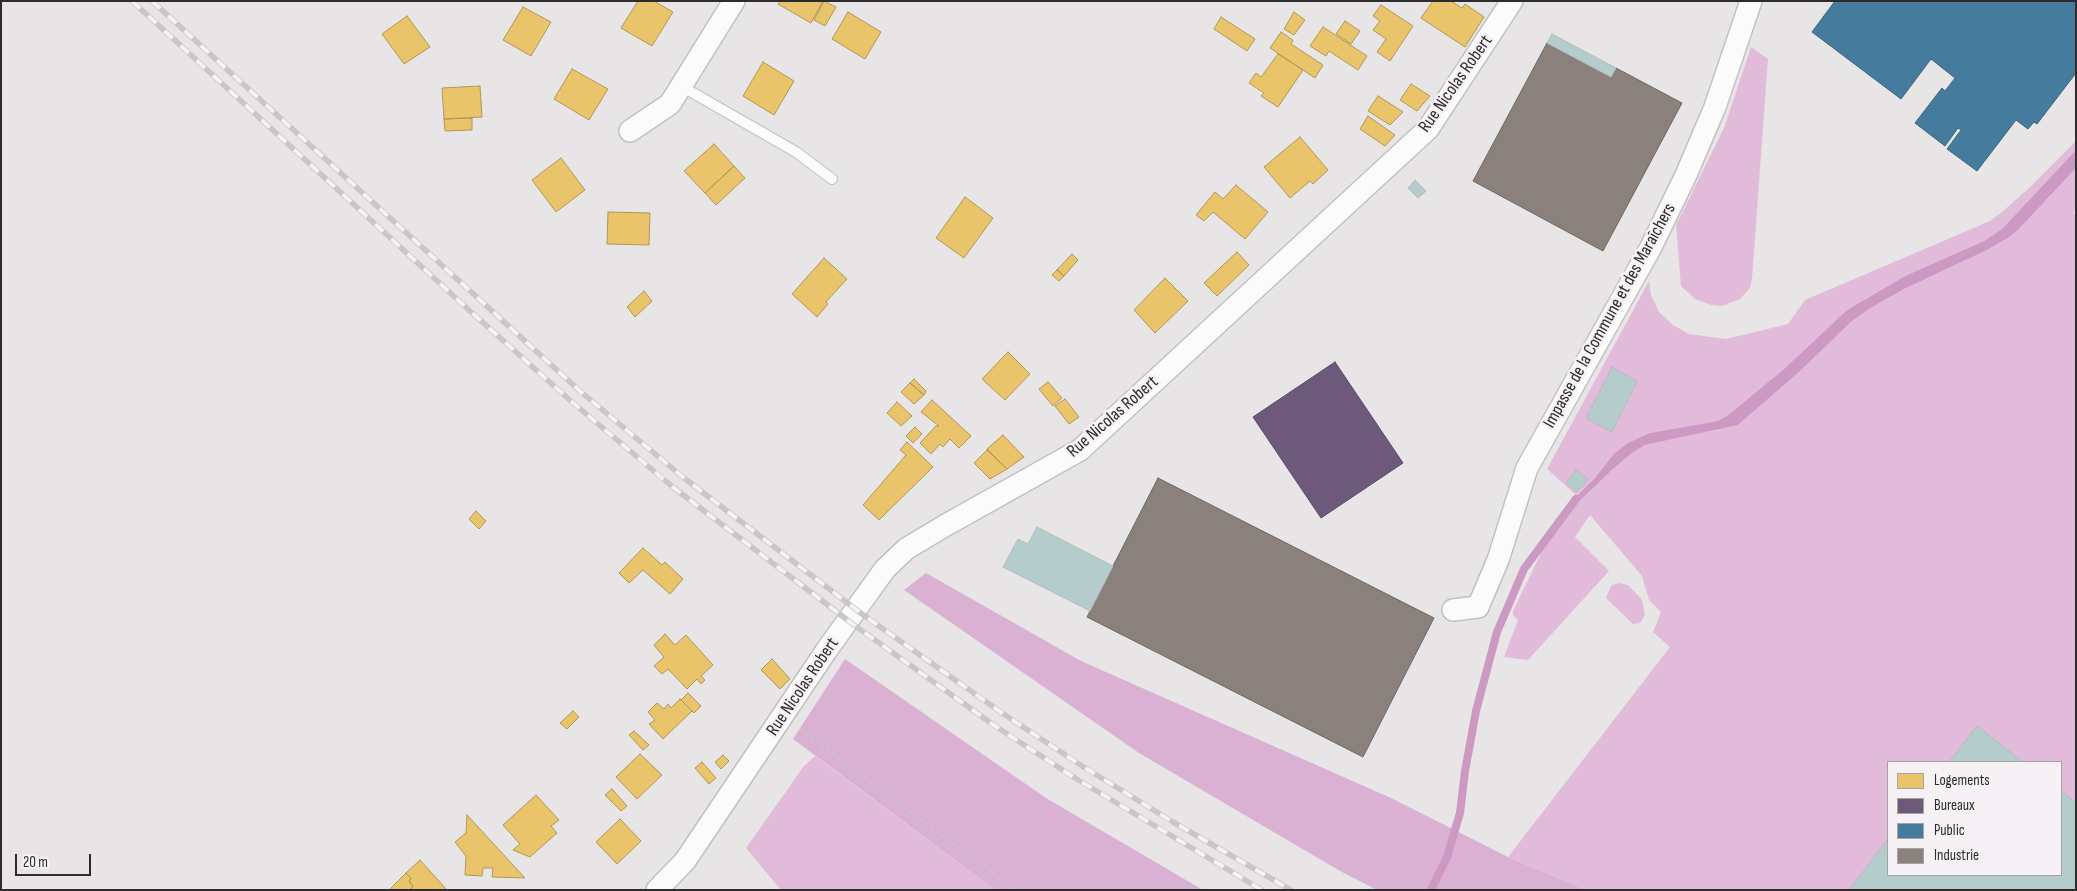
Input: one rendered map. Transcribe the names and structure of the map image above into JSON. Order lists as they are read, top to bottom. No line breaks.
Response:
{"streets":{"street":["Rue Nicolas Robert","Impasse de la Commune et des Maraîchers"]},"legend":["Logements","Bureaux","Public","Industrie"],"scale_bar":"20 m"}
